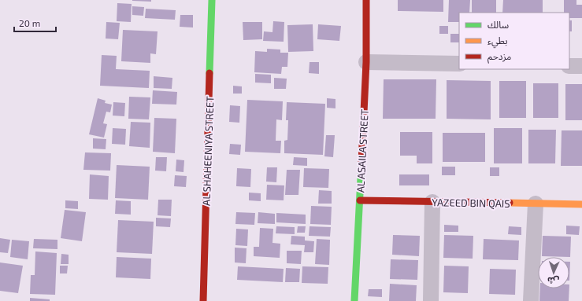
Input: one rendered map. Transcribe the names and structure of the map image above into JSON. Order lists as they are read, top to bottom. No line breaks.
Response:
{"streets":{"street":["AL SHAHEENIYA STREET","AL ASAILA STREET","YAZEED BIN QAIS"]},"crossings":[["AL ASAILA STREET","YAZEED BIN QAIS"]],"legend":["سالك","بطيء","مزدحم"],"scale_bar":"20 m","north":"bottom"}
